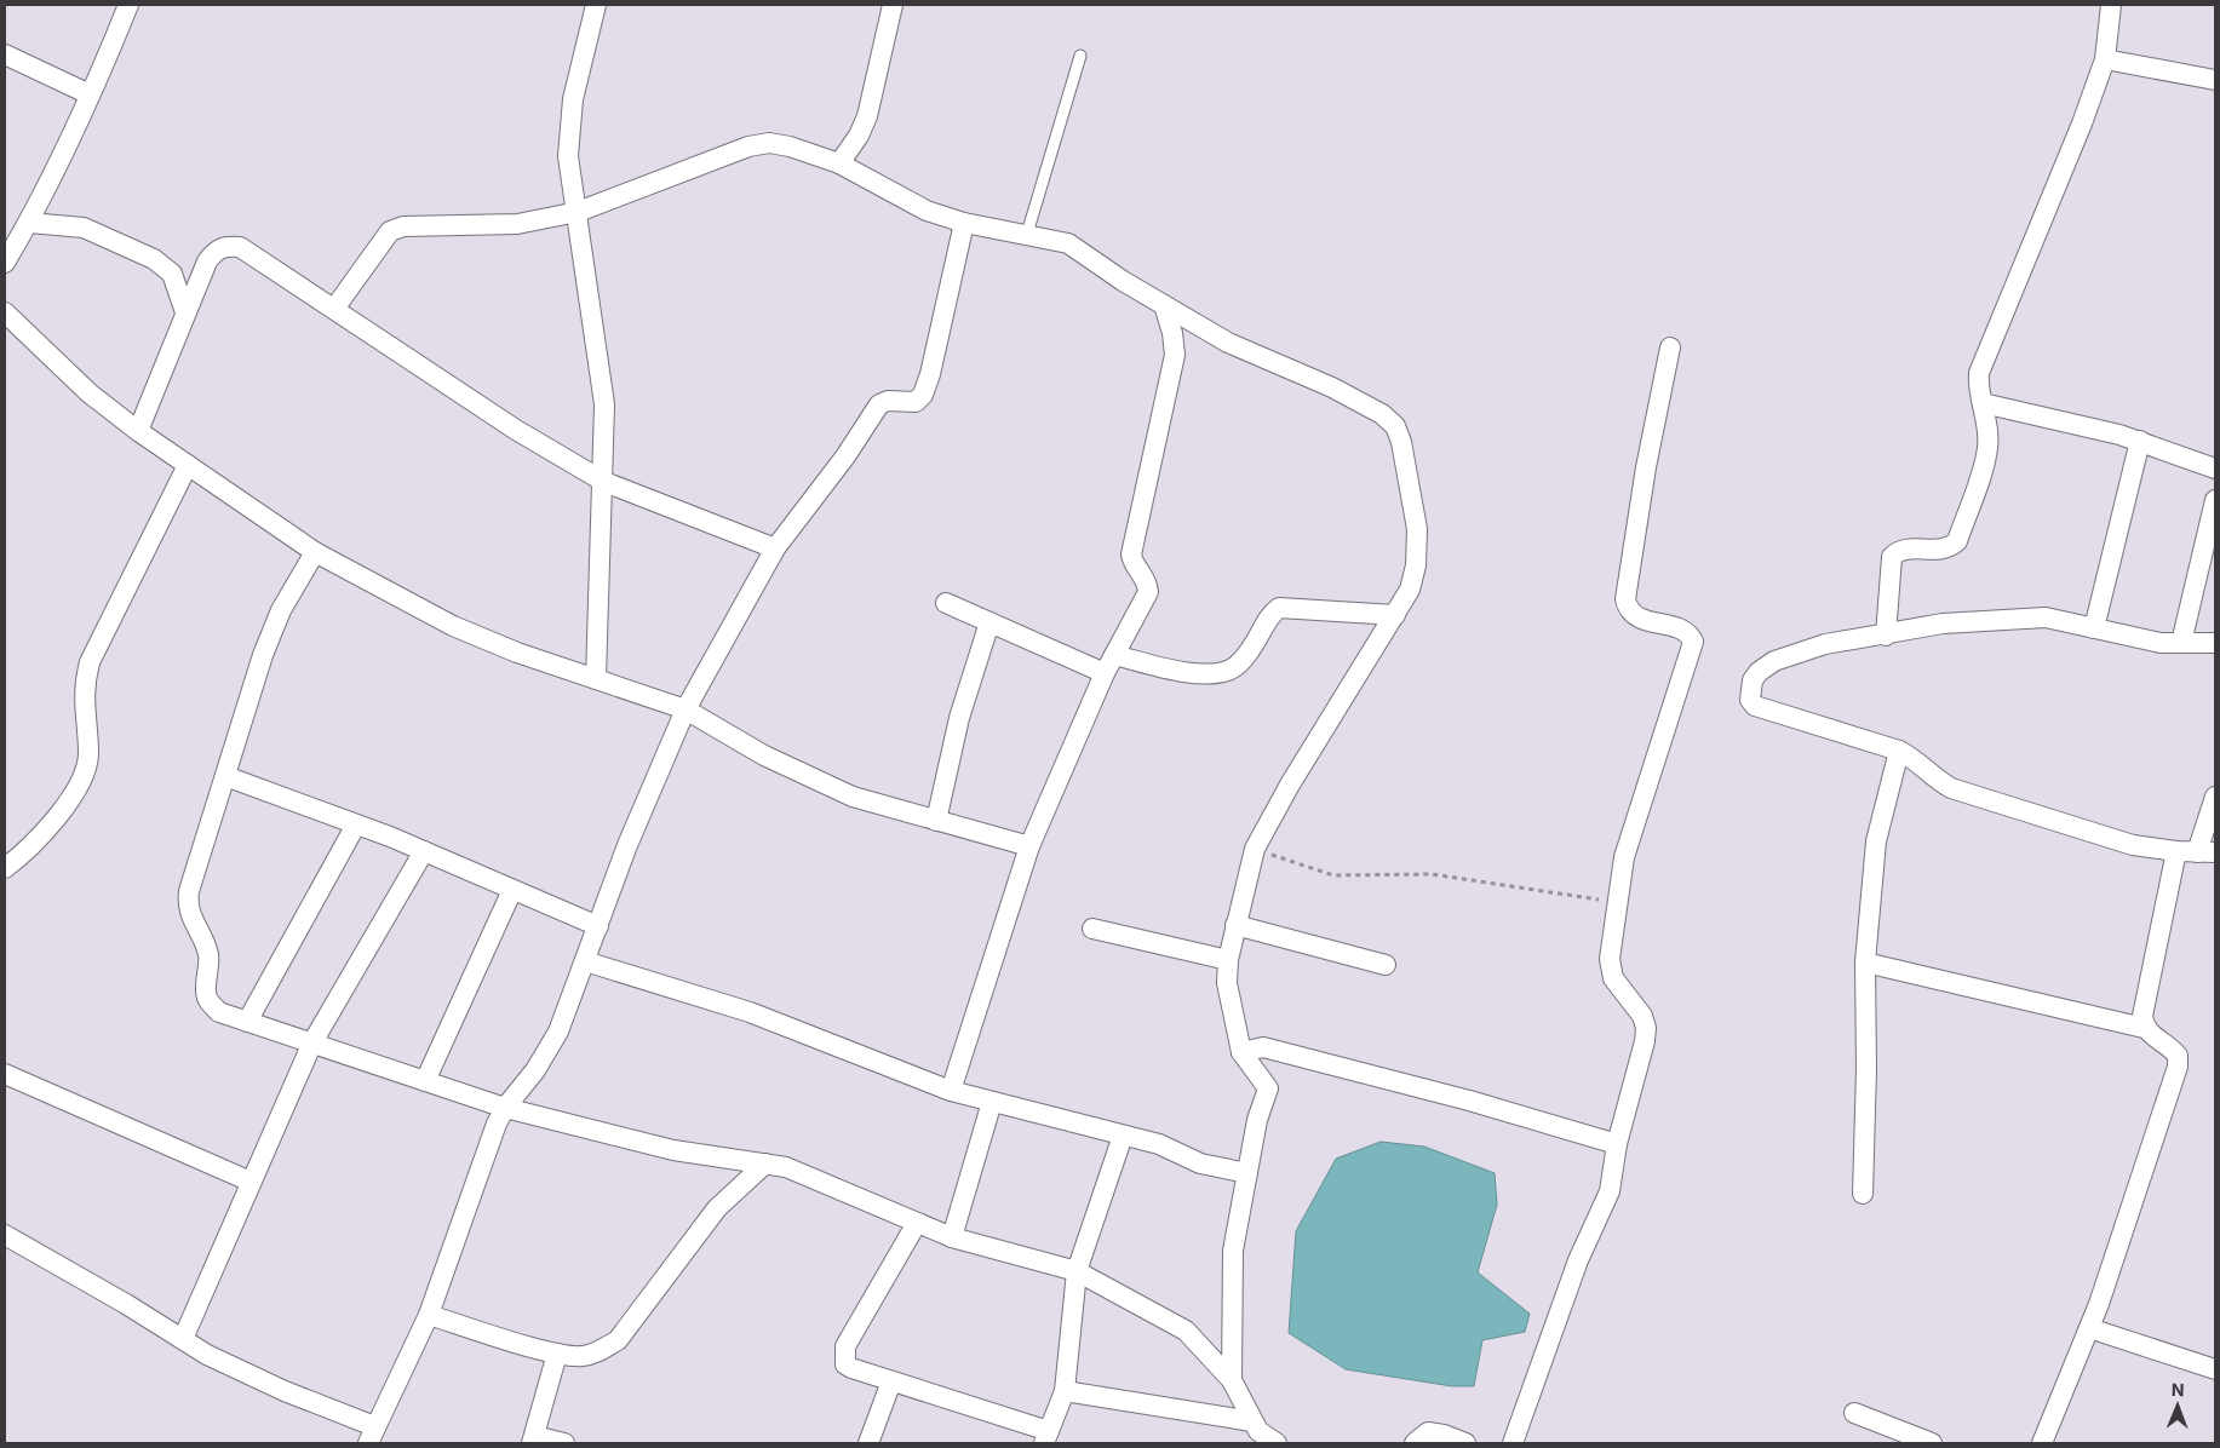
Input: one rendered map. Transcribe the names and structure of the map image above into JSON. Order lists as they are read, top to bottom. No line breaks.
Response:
{"north":"top"}
